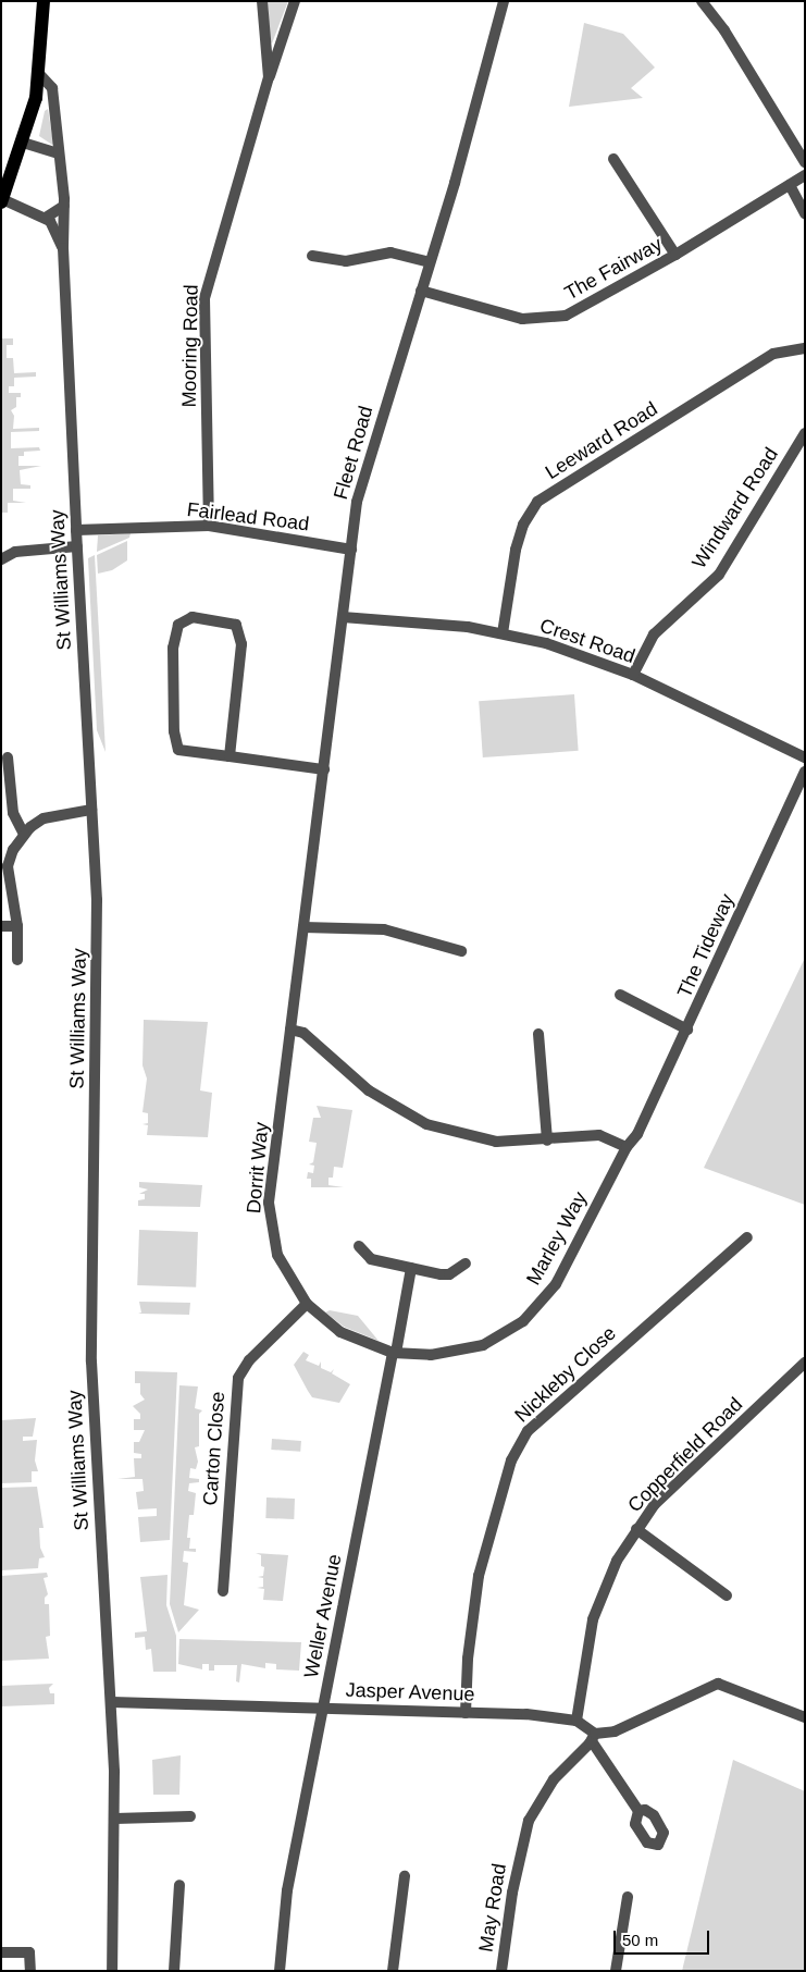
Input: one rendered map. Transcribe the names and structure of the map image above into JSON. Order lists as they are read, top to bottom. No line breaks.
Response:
{"streets":{"street":["The Fairway","Mooring Road","Leeward Road","Fleet Road","Windward Road","Fairlead Road","St Williams Way","Crest Road","The Tideway","Dorrit Way","Marley Way","Nickleby Close","Carton Close","Copperfield Road","Weller Avenue","Jasper Avenue","May Road"]},"crossings":[["The Fairway","Fleet Road"],["Mooring Road","Fairlead Road"],["Leeward Road","Crest Road"],["Fleet Road","Fairlead Road"],["Fleet Road","Crest Road"],["Fleet Road","Dorrit Way"],["Windward Road","Crest Road"],["Fairlead Road","St Williams Way"],["St Williams Way","Jasper Avenue"],["The Tideway","Marley Way"],["Dorrit Way","Marley Way"],["Dorrit Way","Carton Close"],["Dorrit Way","Weller Avenue"],["Marley Way","Weller Avenue"],["Nickleby Close","Jasper Avenue"],["Copperfield Road","Jasper Avenue"],["Weller Avenue","Jasper Avenue"]],"scale_bar":"50 m"}
